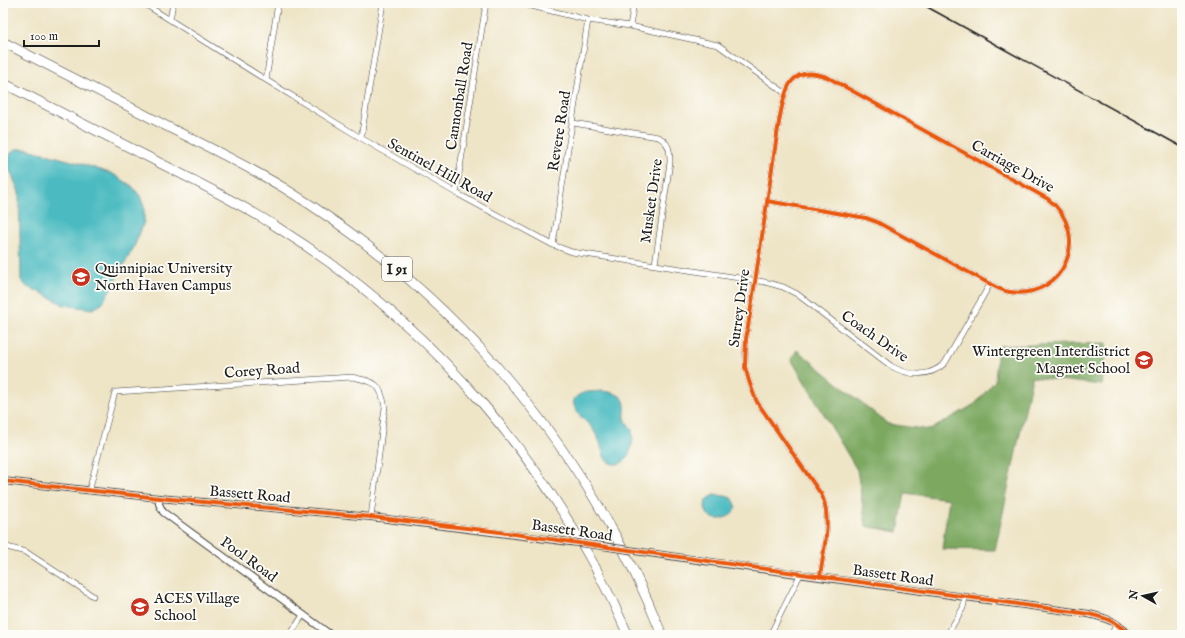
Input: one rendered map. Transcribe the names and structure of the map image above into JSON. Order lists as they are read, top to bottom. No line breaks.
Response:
{"streets":{"highway":["I 91"],"street":["Cannonball Road","Revere Road","Carriage Drive","Sentinel Hill Road","Musket Drive","Surrey Drive","Coach Drive","Corey Road","Bassett Road","Pool Road"]},"crossings":[["Cannonball Road","Sentinel Hill Road"],["Revere Road","Sentinel Hill Road"],["Revere Road","Musket Drive"],["Carriage Drive","Surrey Drive"],["Carriage Drive","Coach Drive"],["Sentinel Hill Road","Musket Drive"],["Sentinel Hill Road","Surrey Drive"],["Sentinel Hill Road","Coach Drive"],["Surrey Drive","Coach Drive"],["Surrey Drive","Bassett Road"],["Corey Road","Bassett Road"],["Bassett Road","Pool Road"]],"places":{"school or university":["Quinnipiac University North Haven Campus","Wintergreen Interdistrict Magnet School","ACES Village School"]},"scale_bar":"100 m","north":"left"}
